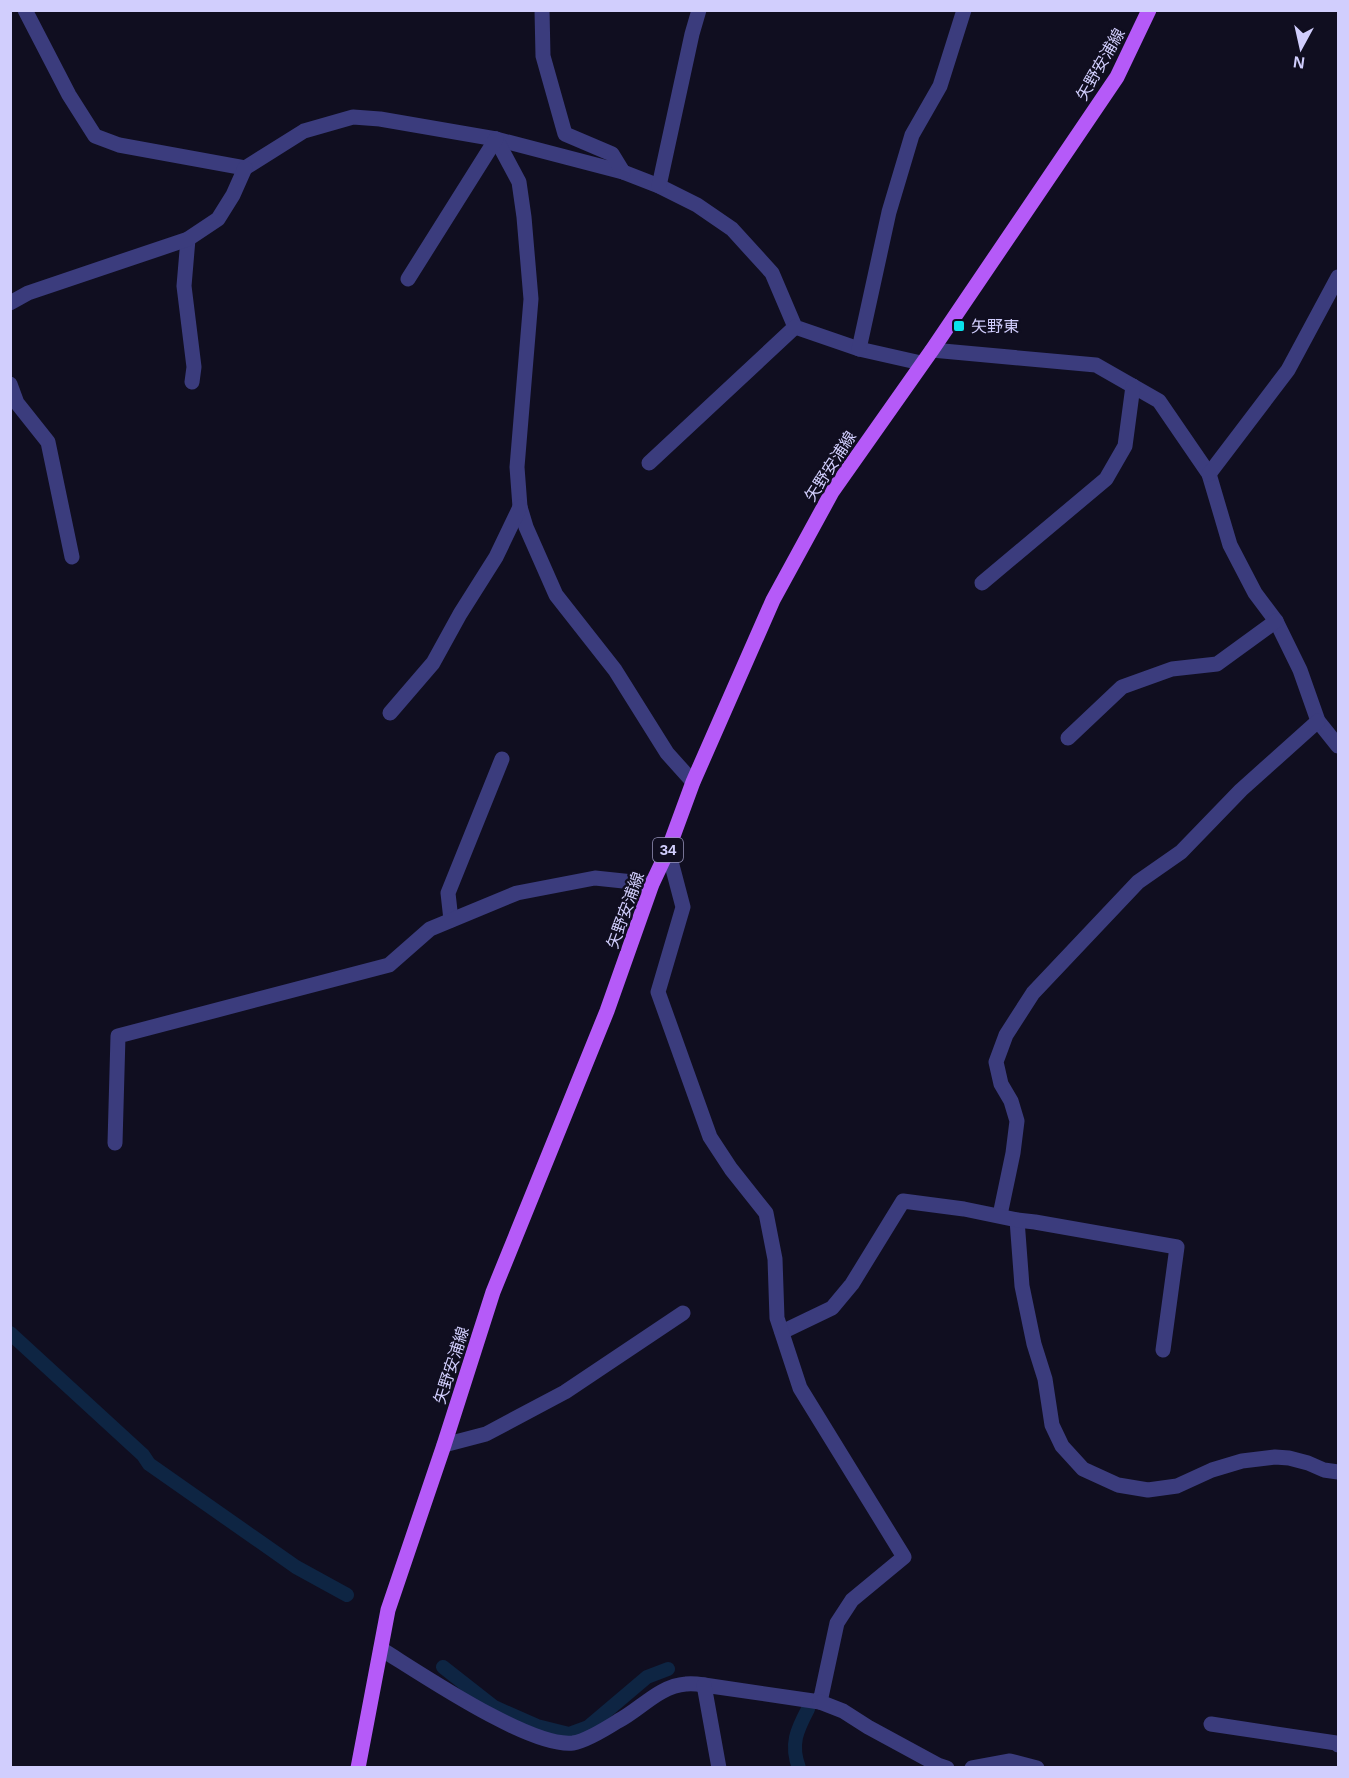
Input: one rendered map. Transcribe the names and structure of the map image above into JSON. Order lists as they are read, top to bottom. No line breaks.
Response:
{"streets":{"main road":["矢野安浦線","34"]},"places":{"transit":["矢野東"]},"north":"bottom"}
